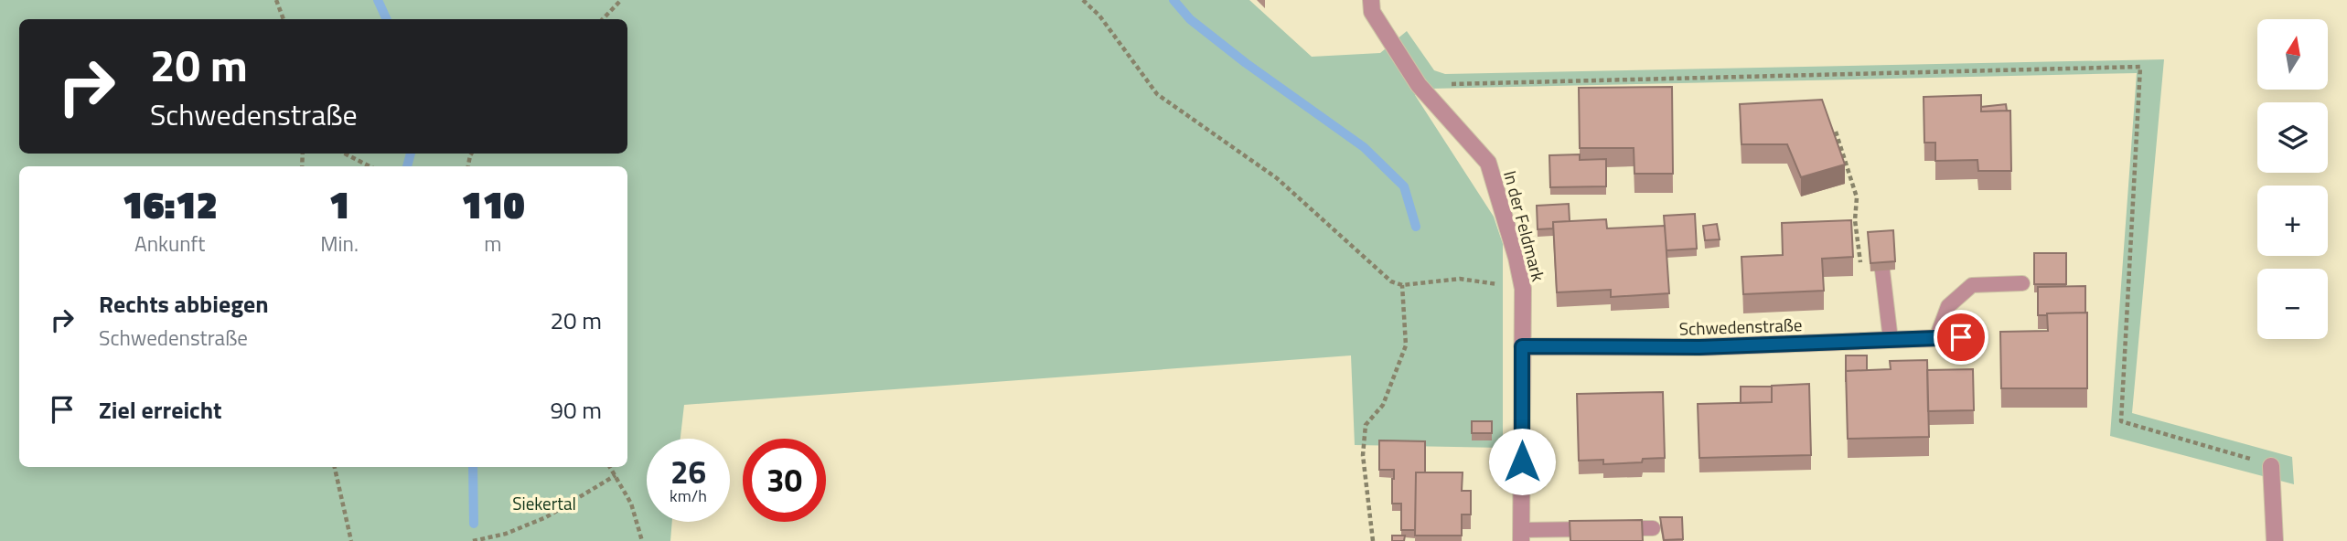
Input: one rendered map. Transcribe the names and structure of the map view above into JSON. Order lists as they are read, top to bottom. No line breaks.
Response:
{"streets":{"street":["In der Feldmark","Schwedenstraße"]},"crossings":[["In der Feldmark","Schwedenstraße"]],"parks":["Siekertal"],"north":"top","page":{"map_buttons":["+","−"],"turn":["20 m","Schwedenstraße"],"eta":["16:12","Ankunft","1","Min.","110","m"],"list":[{"name":"Rechts abbiegen","note":"Schwedenstraße","value":"20 m"},{"name":"Ziel erreicht","value":"90 m"}],"speed":"26 km/h","limit":"30"}}
